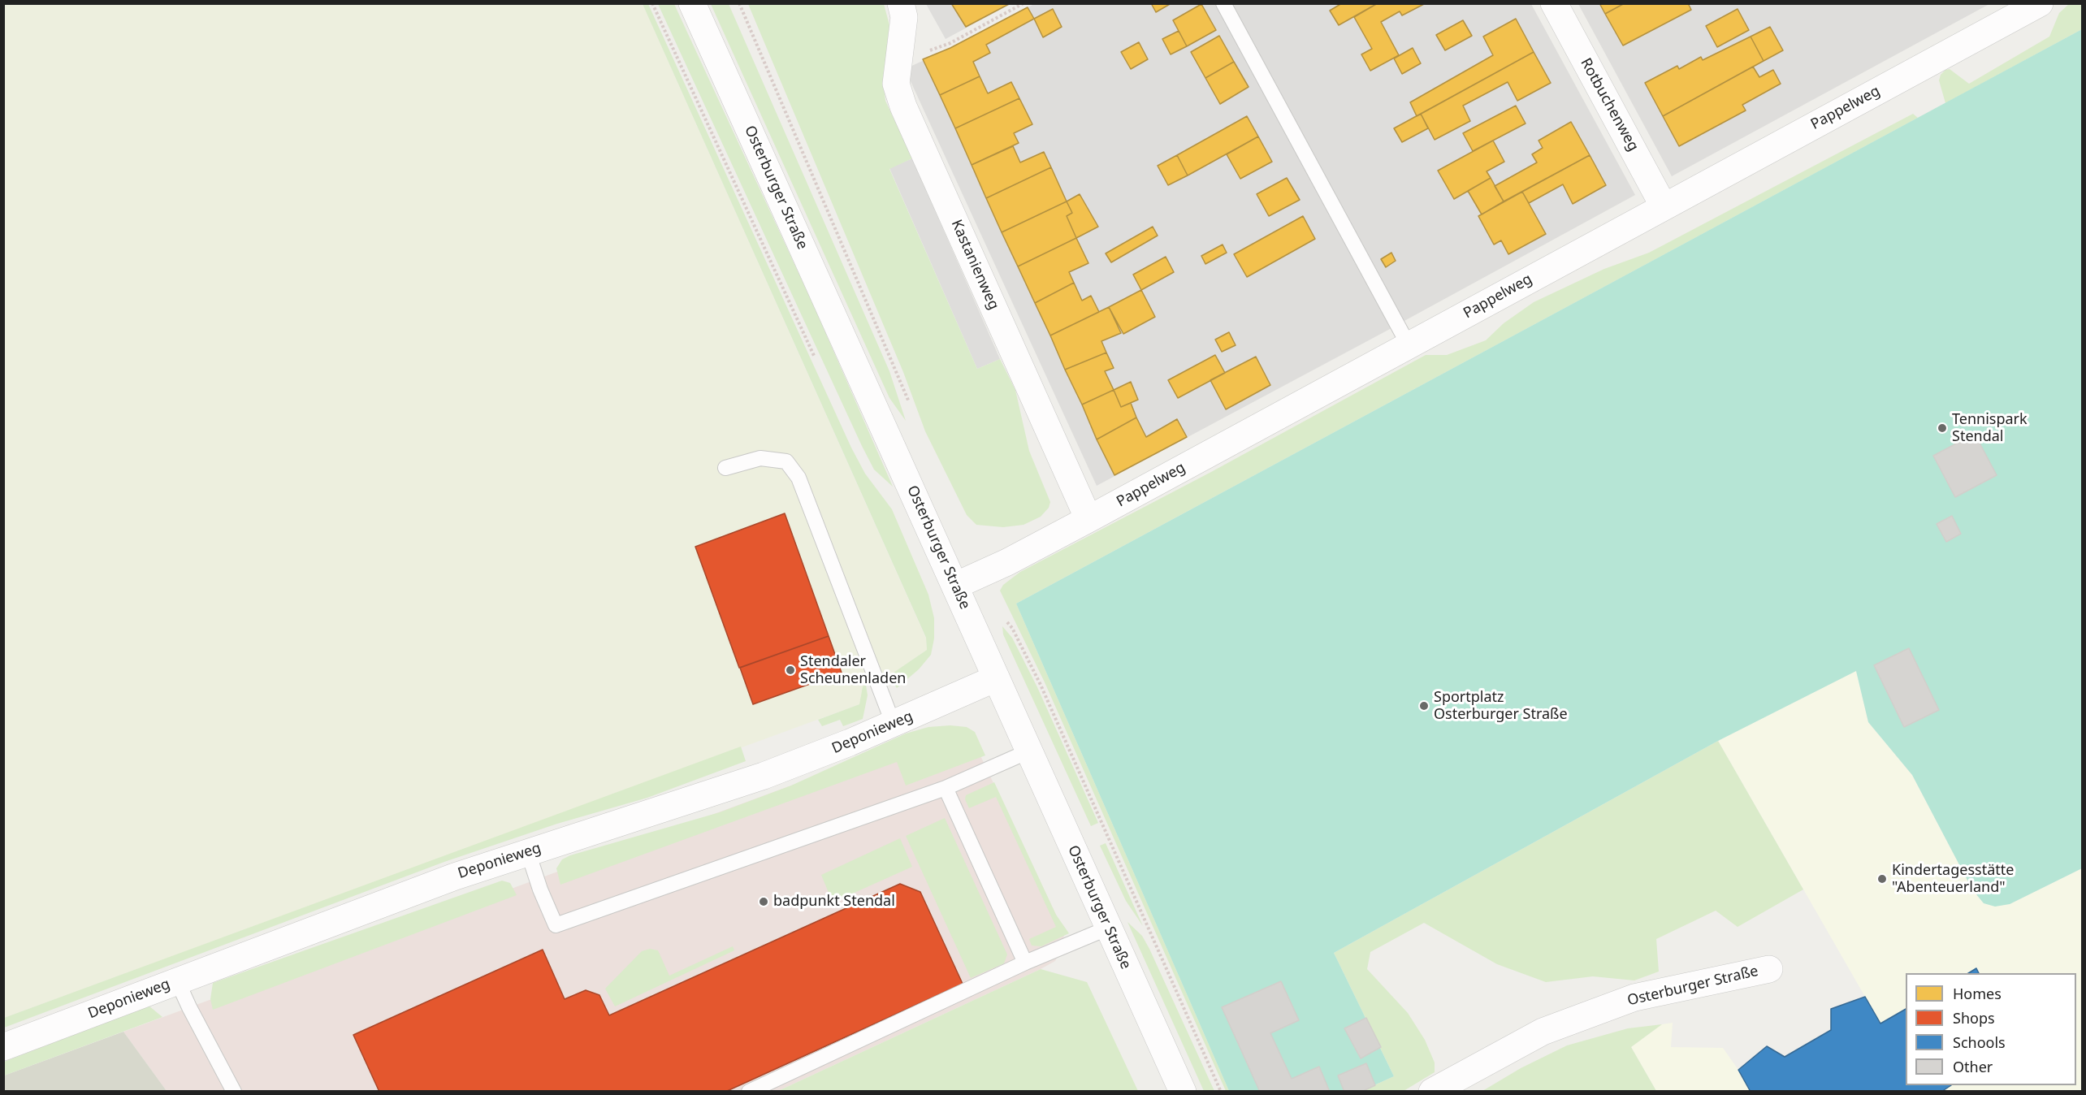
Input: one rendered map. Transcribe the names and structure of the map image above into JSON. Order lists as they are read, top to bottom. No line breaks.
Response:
{"streets":{"street":["Rotbuchenweg","Pappelweg","Osterburger Straße","Kastanienweg","Deponieweg"]},"crossings":[["Rotbuchenweg","Pappelweg"],["Pappelweg","Osterburger Straße"],["Pappelweg","Kastanienweg"],["Osterburger Straße","Deponieweg"]],"places":["Tennispark Stendal","Stendaler Scheunenladen","Sportplatz Osterburger Straße","Kindertagesstätte \"Abenteuerland\"","badpunkt Stendal"],"legend":["Homes","Shops","Schools","Other"]}
